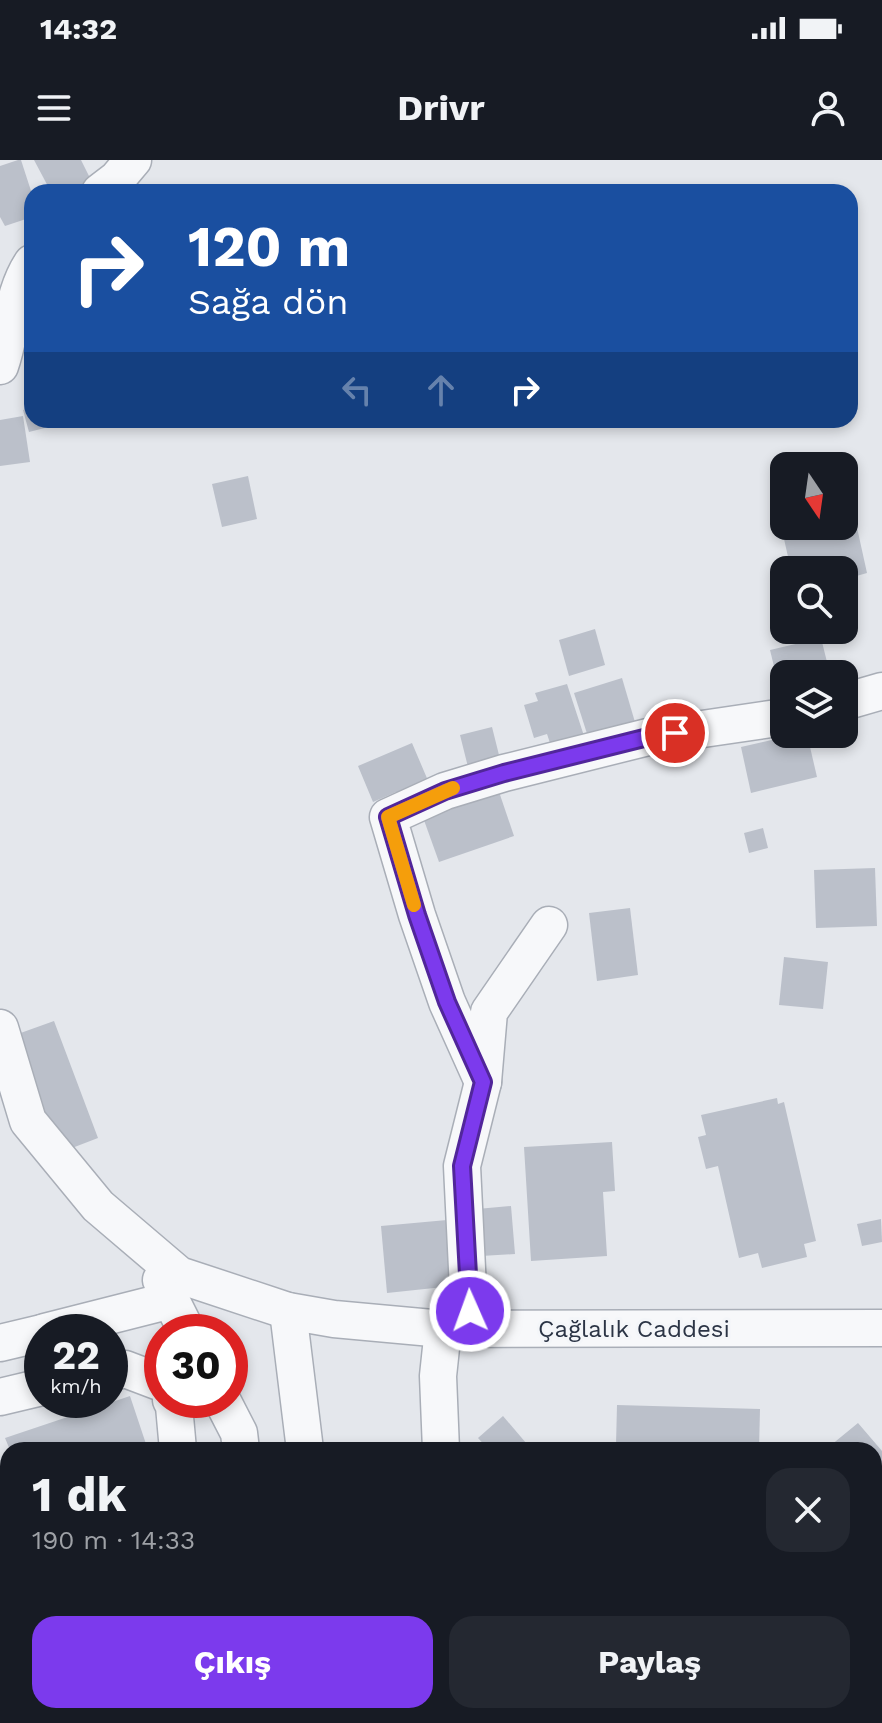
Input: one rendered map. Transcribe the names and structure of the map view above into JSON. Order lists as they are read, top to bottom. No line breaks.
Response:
{"streets":{"street":["Çağlalık Caddesi"]},"north":"bottom","page":{"status":"14:32","header":"Drivr","turn":["120 m","Sağa dön"],"speed":"22 km/h","limit":"30","heading":["1 dk","190 m · 14:33"],"buttons":["Çıkış","Paylaş"]}}
